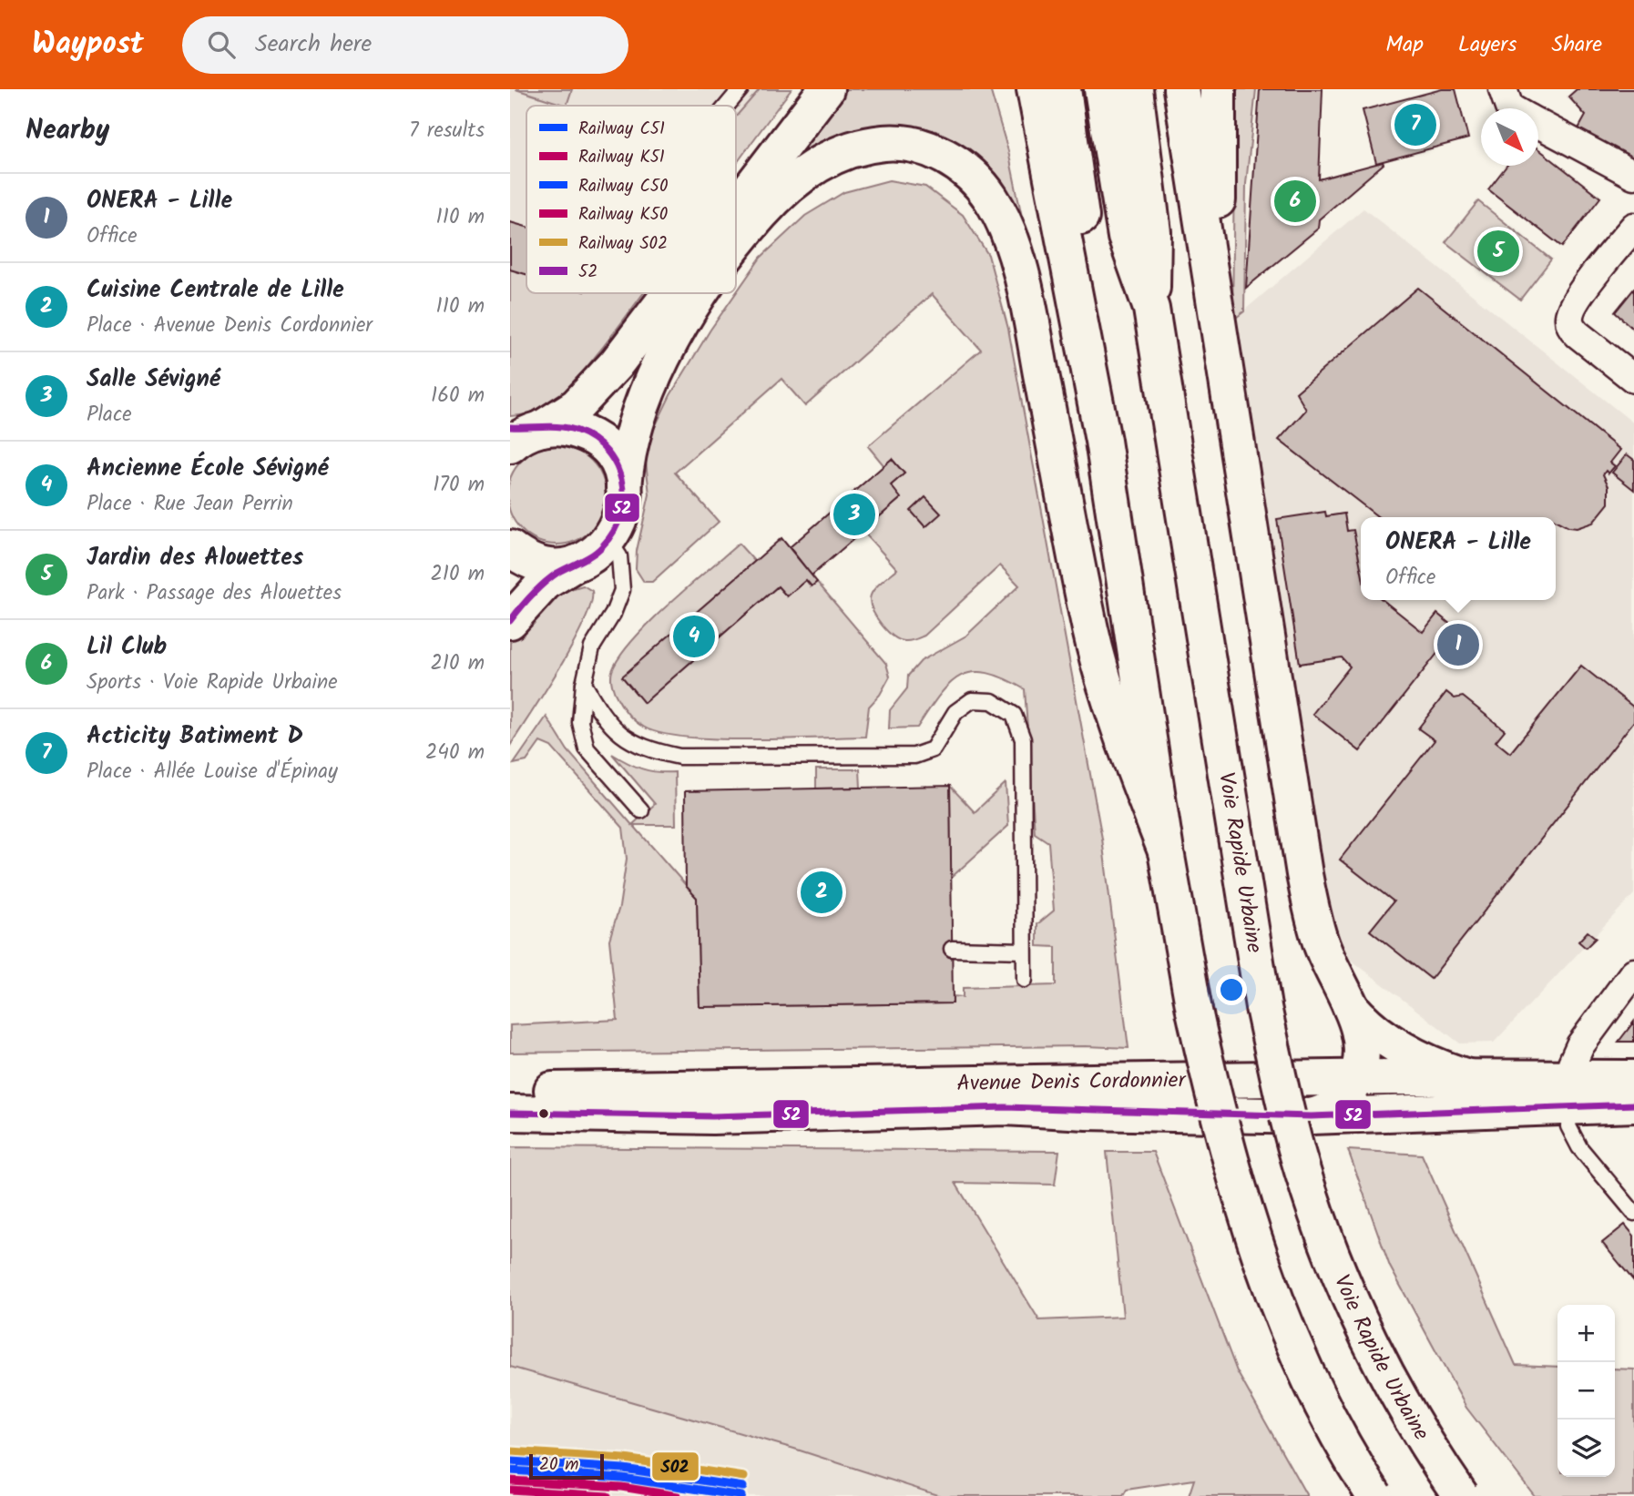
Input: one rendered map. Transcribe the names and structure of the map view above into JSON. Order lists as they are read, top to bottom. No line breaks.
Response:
{"streets":{"main road":["Voie Rapide Urbaine","Avenue Denis Cordonnier"]},"lines":["transit line 52","rail line S02","rail line C50","rail line C51","rail line K51","rail line K50"],"legend":["Railway C51","Railway K51","Railway C50","Railway K50","Railway S02","52"],"scale_bar":"20 m","north":"bottom right","page":{"header":"Waypost","search":"Search here","nav":["Map","Layers","Share"],"heading":["Nearby","7 results"],"pins":["7","6","5","3","4","1","2"],"list":[{"mark":"1","name":"ONERA - Lille","note":"Office","value":"110 m"},{"mark":"2","name":"Cuisine Centrale de Lille","note":"Place · Avenue Denis Cordonnier","value":"110 m"},{"mark":"3","name":"Salle Sévigné","note":"Place","value":"160 m"},{"mark":"4","name":"Ancienne École Sévigné","note":"Place · Rue Jean Perrin","value":"170 m"},{"mark":"5","name":"Jardin des Alouettes","note":"Park · Passage des Alouettes","value":"210 m"},{"mark":"6","name":"Lil Club","note":"Sports · Voie Rapide Urbaine","value":"210 m"},{"mark":"7","name":"Acticity Batiment D","note":"Place · Allée Louise d'Épinay","value":"240 m"}],"popup":["ONERA - Lille","Office"],"map_buttons":["+","−"],"scale":"20 m"}}
